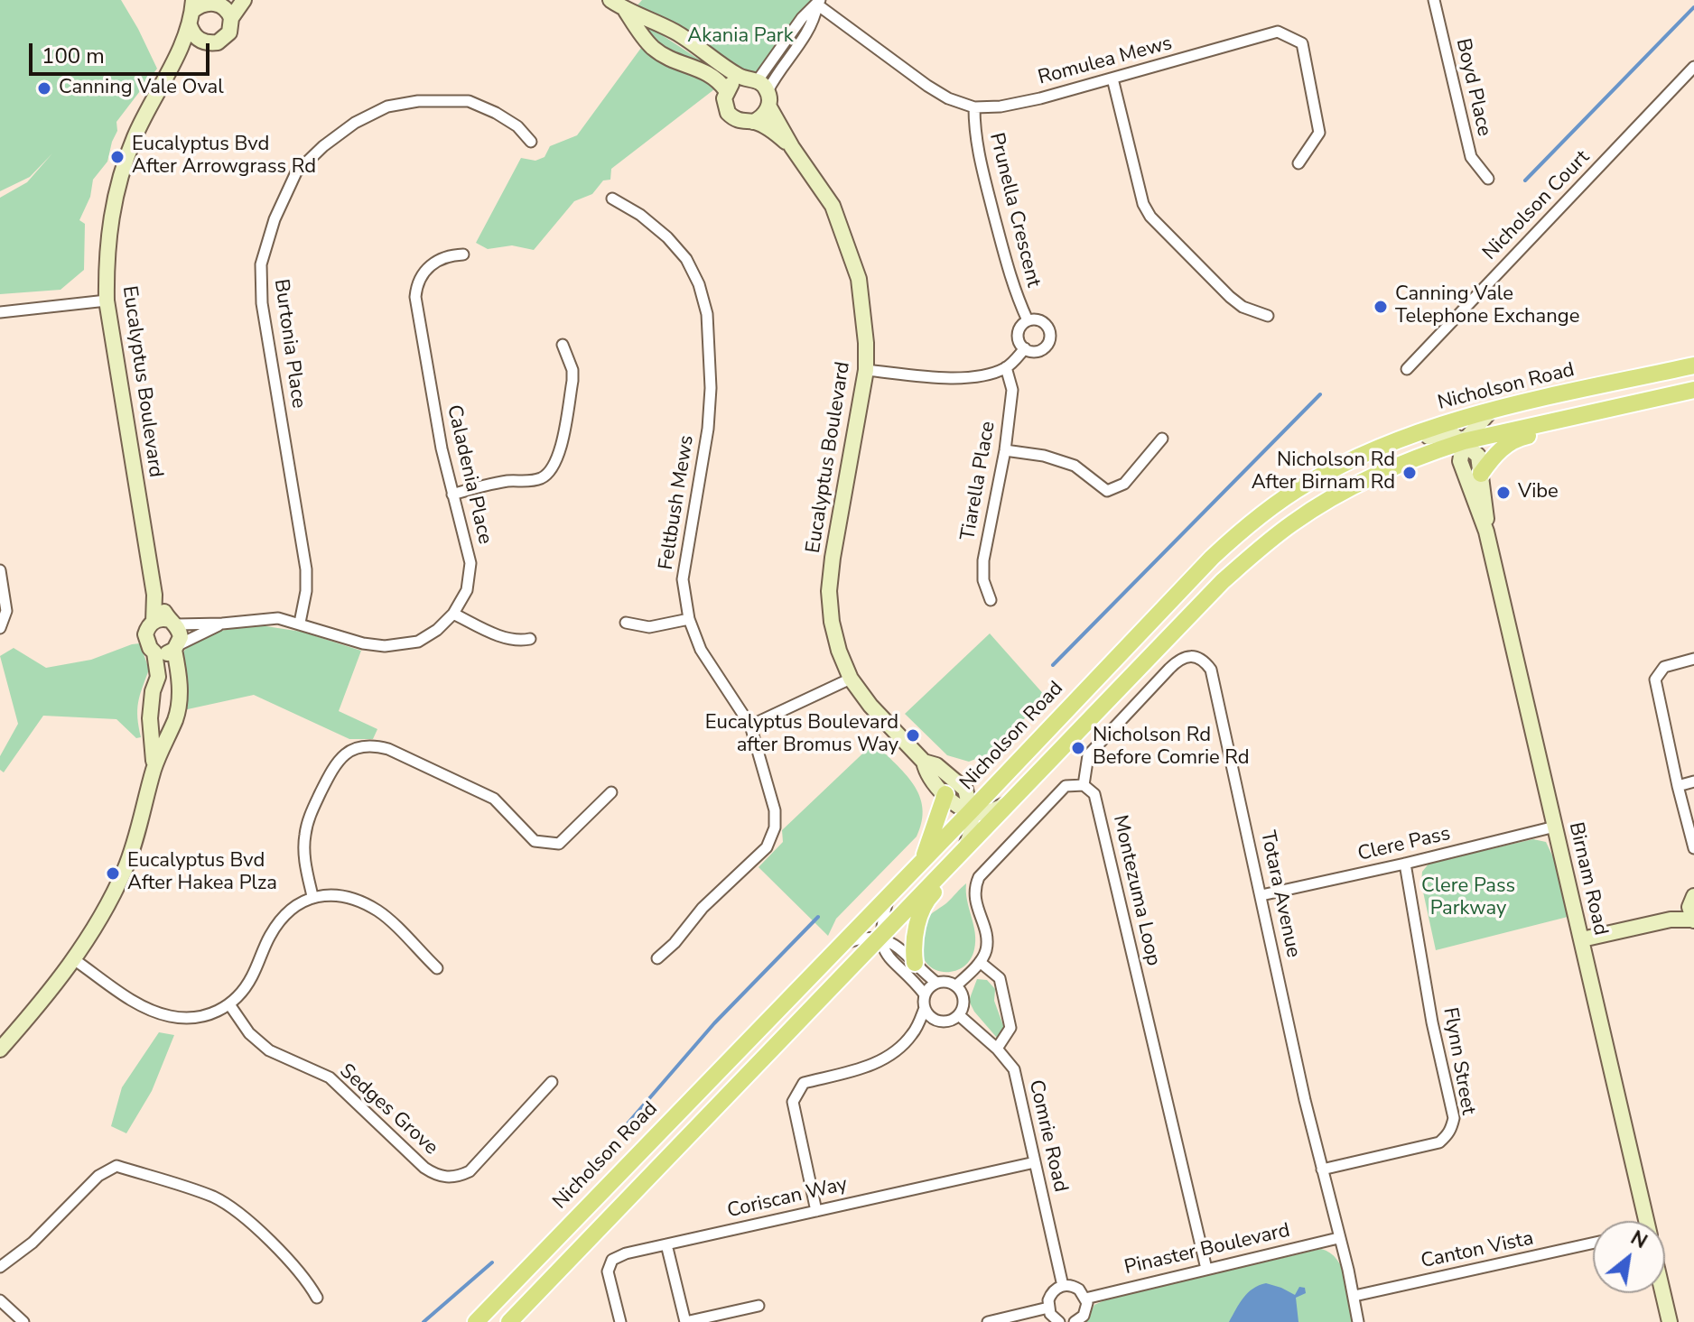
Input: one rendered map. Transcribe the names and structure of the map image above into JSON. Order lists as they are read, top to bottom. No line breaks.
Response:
{"streets":{"main road":["Nicholson Road"],"street":["Romulea Mews","Boyd Place","Nicholson Court","Prunella Crescent","Burtonia Place","Eucalyptus Boulevard","Caladenia Place","Tiarella Place","Feltbush Mews","Clere Pass","Birnam Road","Montezuma Loop","Totara Avenue","Flynn Street","Sedges Grove","Comrie Road","Coriscan Way","Pinaster Boulevard","Canton Vista"]},"crossings":[["Romulea Mews","Prunella Crescent"],["Burtonia Place","Caladenia Place"],["Eucalyptus Boulevard","Nicholson Road"],["Eucalyptus Boulevard","Caladenia Place"],["Clere Pass","Birnam Road"],["Clere Pass","Totara Avenue"],["Clere Pass","Flynn Street"],["Montezuma Loop","Totara Avenue"],["Montezuma Loop","Pinaster Boulevard"],["Totara Avenue","Flynn Street"],["Totara Avenue","Pinaster Boulevard"],["Totara Avenue","Canton Vista"],["Comrie Road","Coriscan Way"]],"parks":["Akania Park","Clere Pass Parkway"],"places":["Canning Vale Oval","Eucalyptus Bvd After Arrowgrass Rd","Canning Vale Telephone Exchange","Nicholson Rd After Birnam Rd","Vibe","Eucalyptus Boulevard after Bromus Way","Nicholson Rd Before Comrie Rd","Eucalyptus Bvd After Hakea Plza"],"scale_bar":"100 m","north":"top right"}
